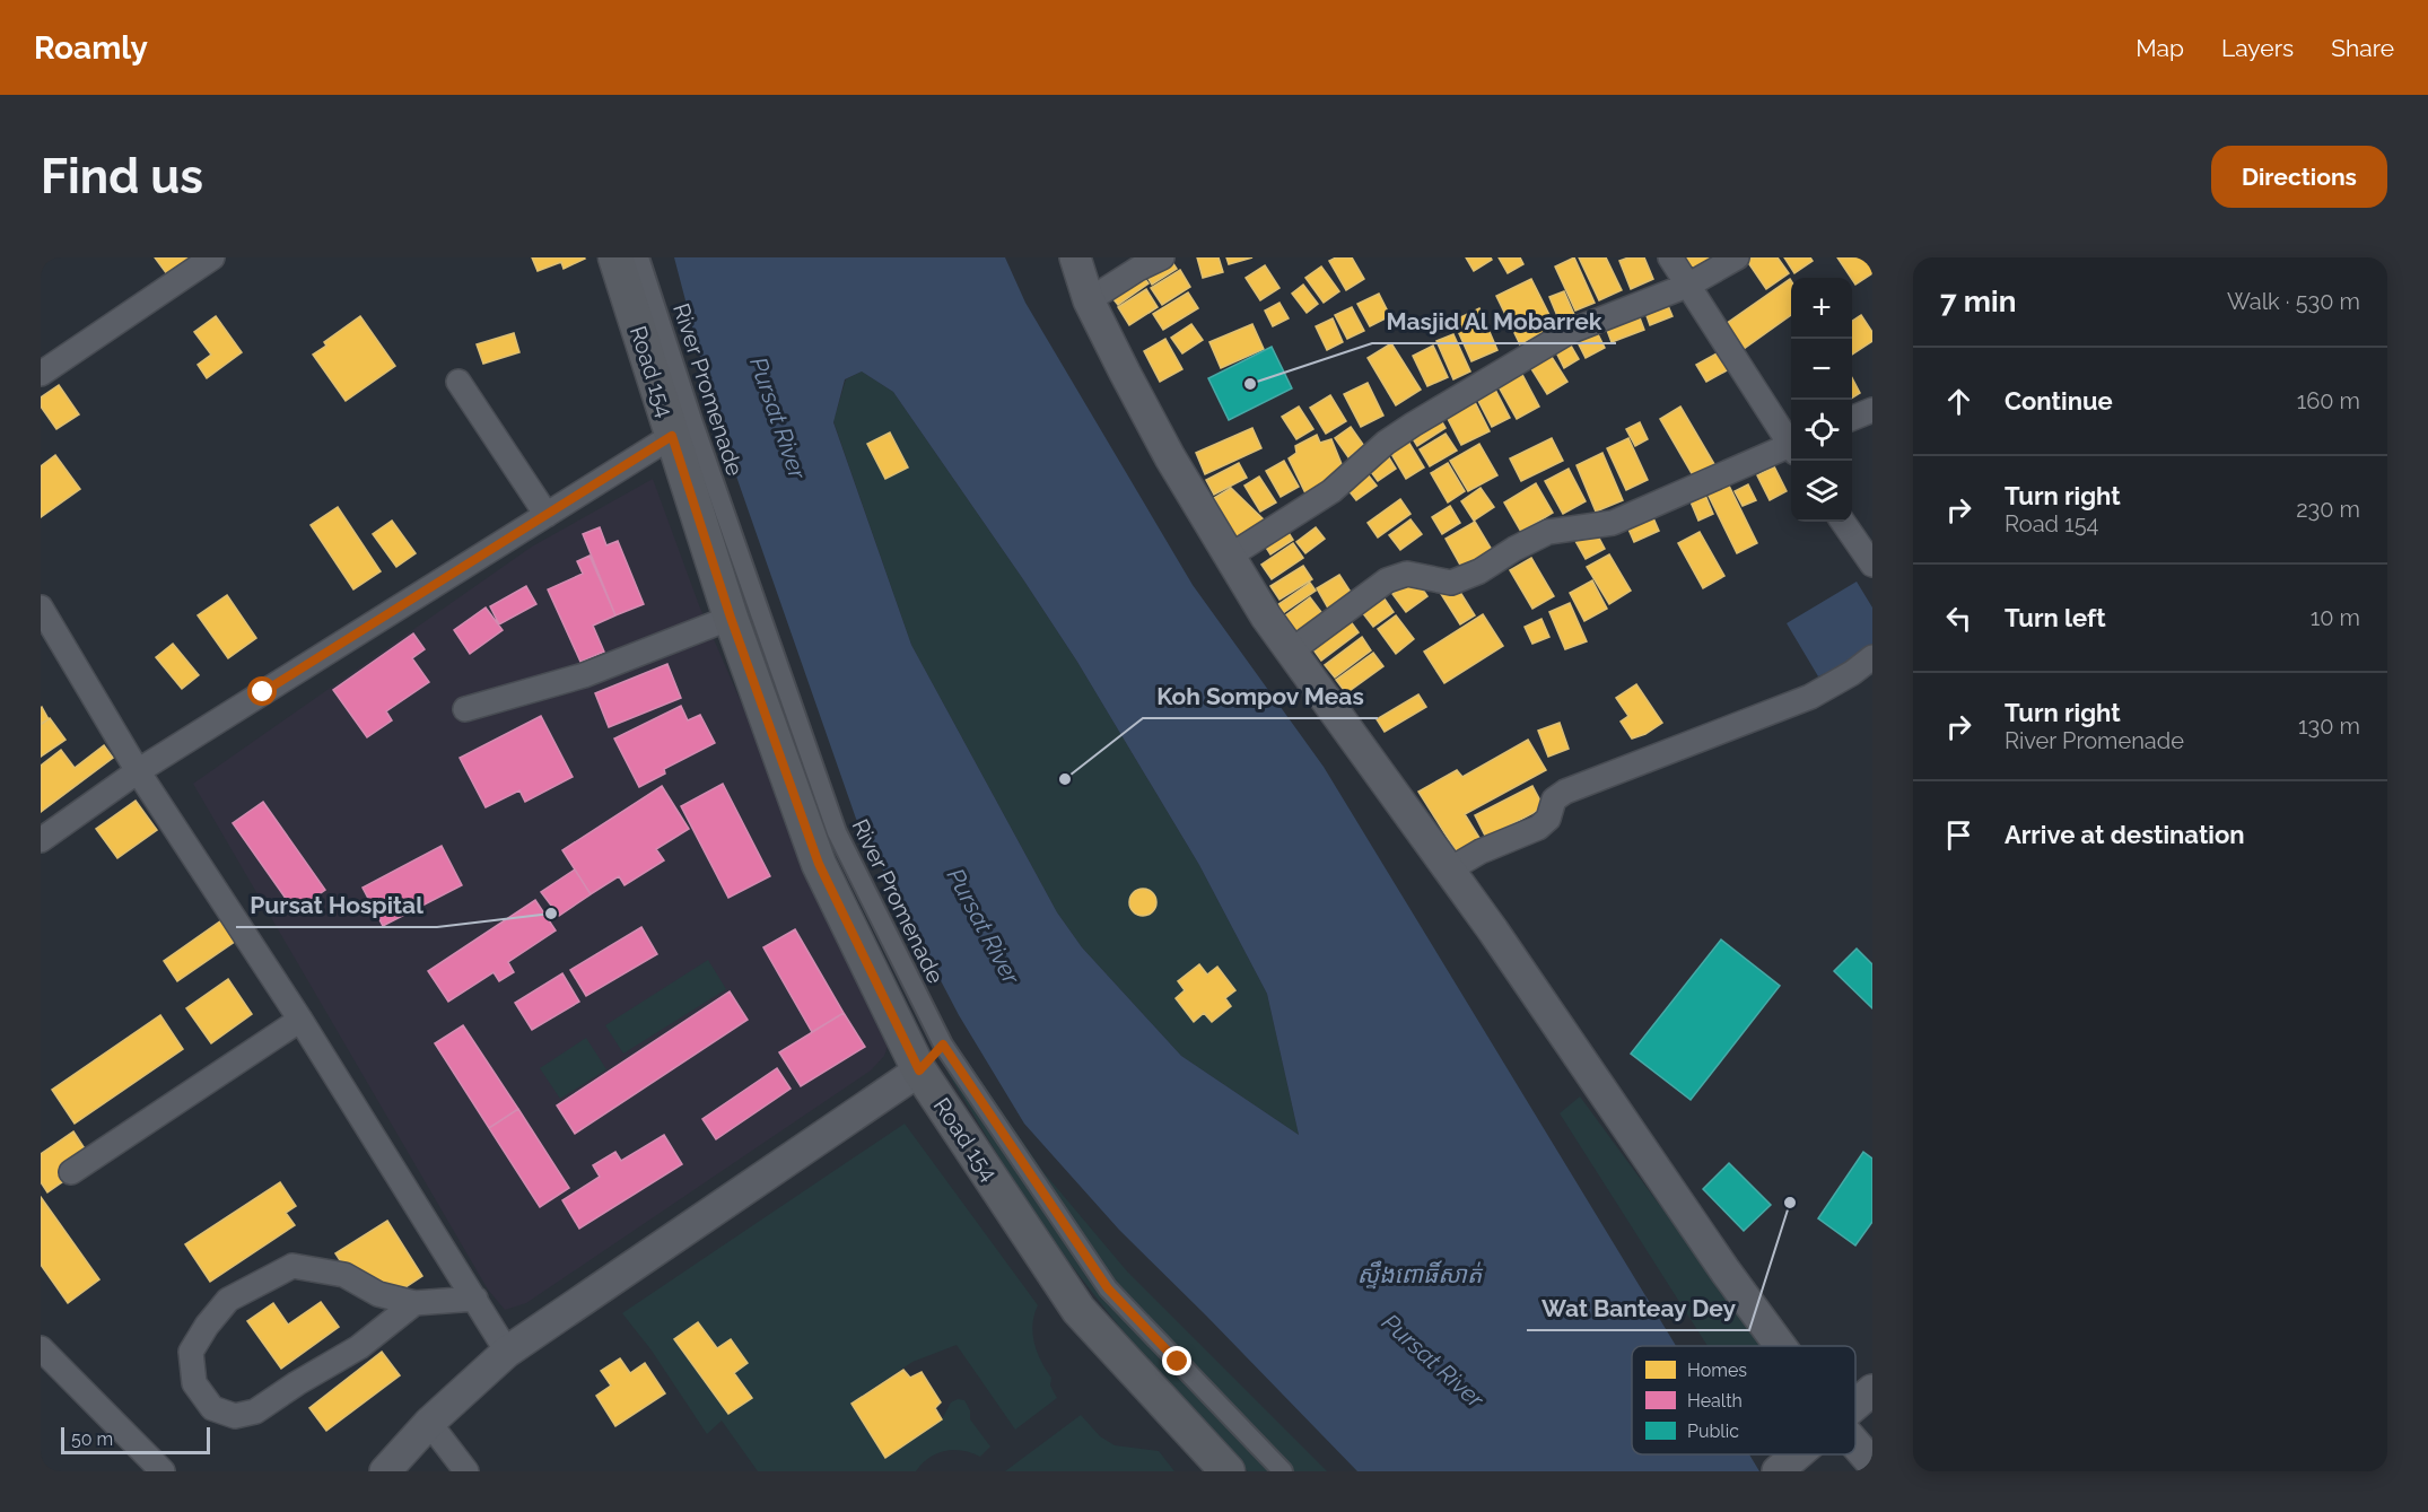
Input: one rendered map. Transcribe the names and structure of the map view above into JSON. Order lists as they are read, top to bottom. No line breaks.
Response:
{"streets":{"main road":["Road 154"],"street":["River Promenade"]},"water":["Pursat River","ស្ទឹងពោធិ៍សាត់"],"places":["Masjid Al Mobarrek","Koh Sompov Meas","Pursat Hospital","Wat Banteay Dey"],"legend":["Homes","Health","Public"],"scale_bar":"50 m","page":{"header":"Roamly","nav":["Map","Layers","Share"],"buttons":"Directions","title":"Find us","heading":["7 min","Walk · 530 m"],"map_buttons":["+","−"],"list":[["Continue","160 m"],["Turn right","Road 154","230 m"],["Turn left","10 m"],["Turn right","River Promenade","130 m"],"Arrive at destination"],"scale":"50 m"}}
